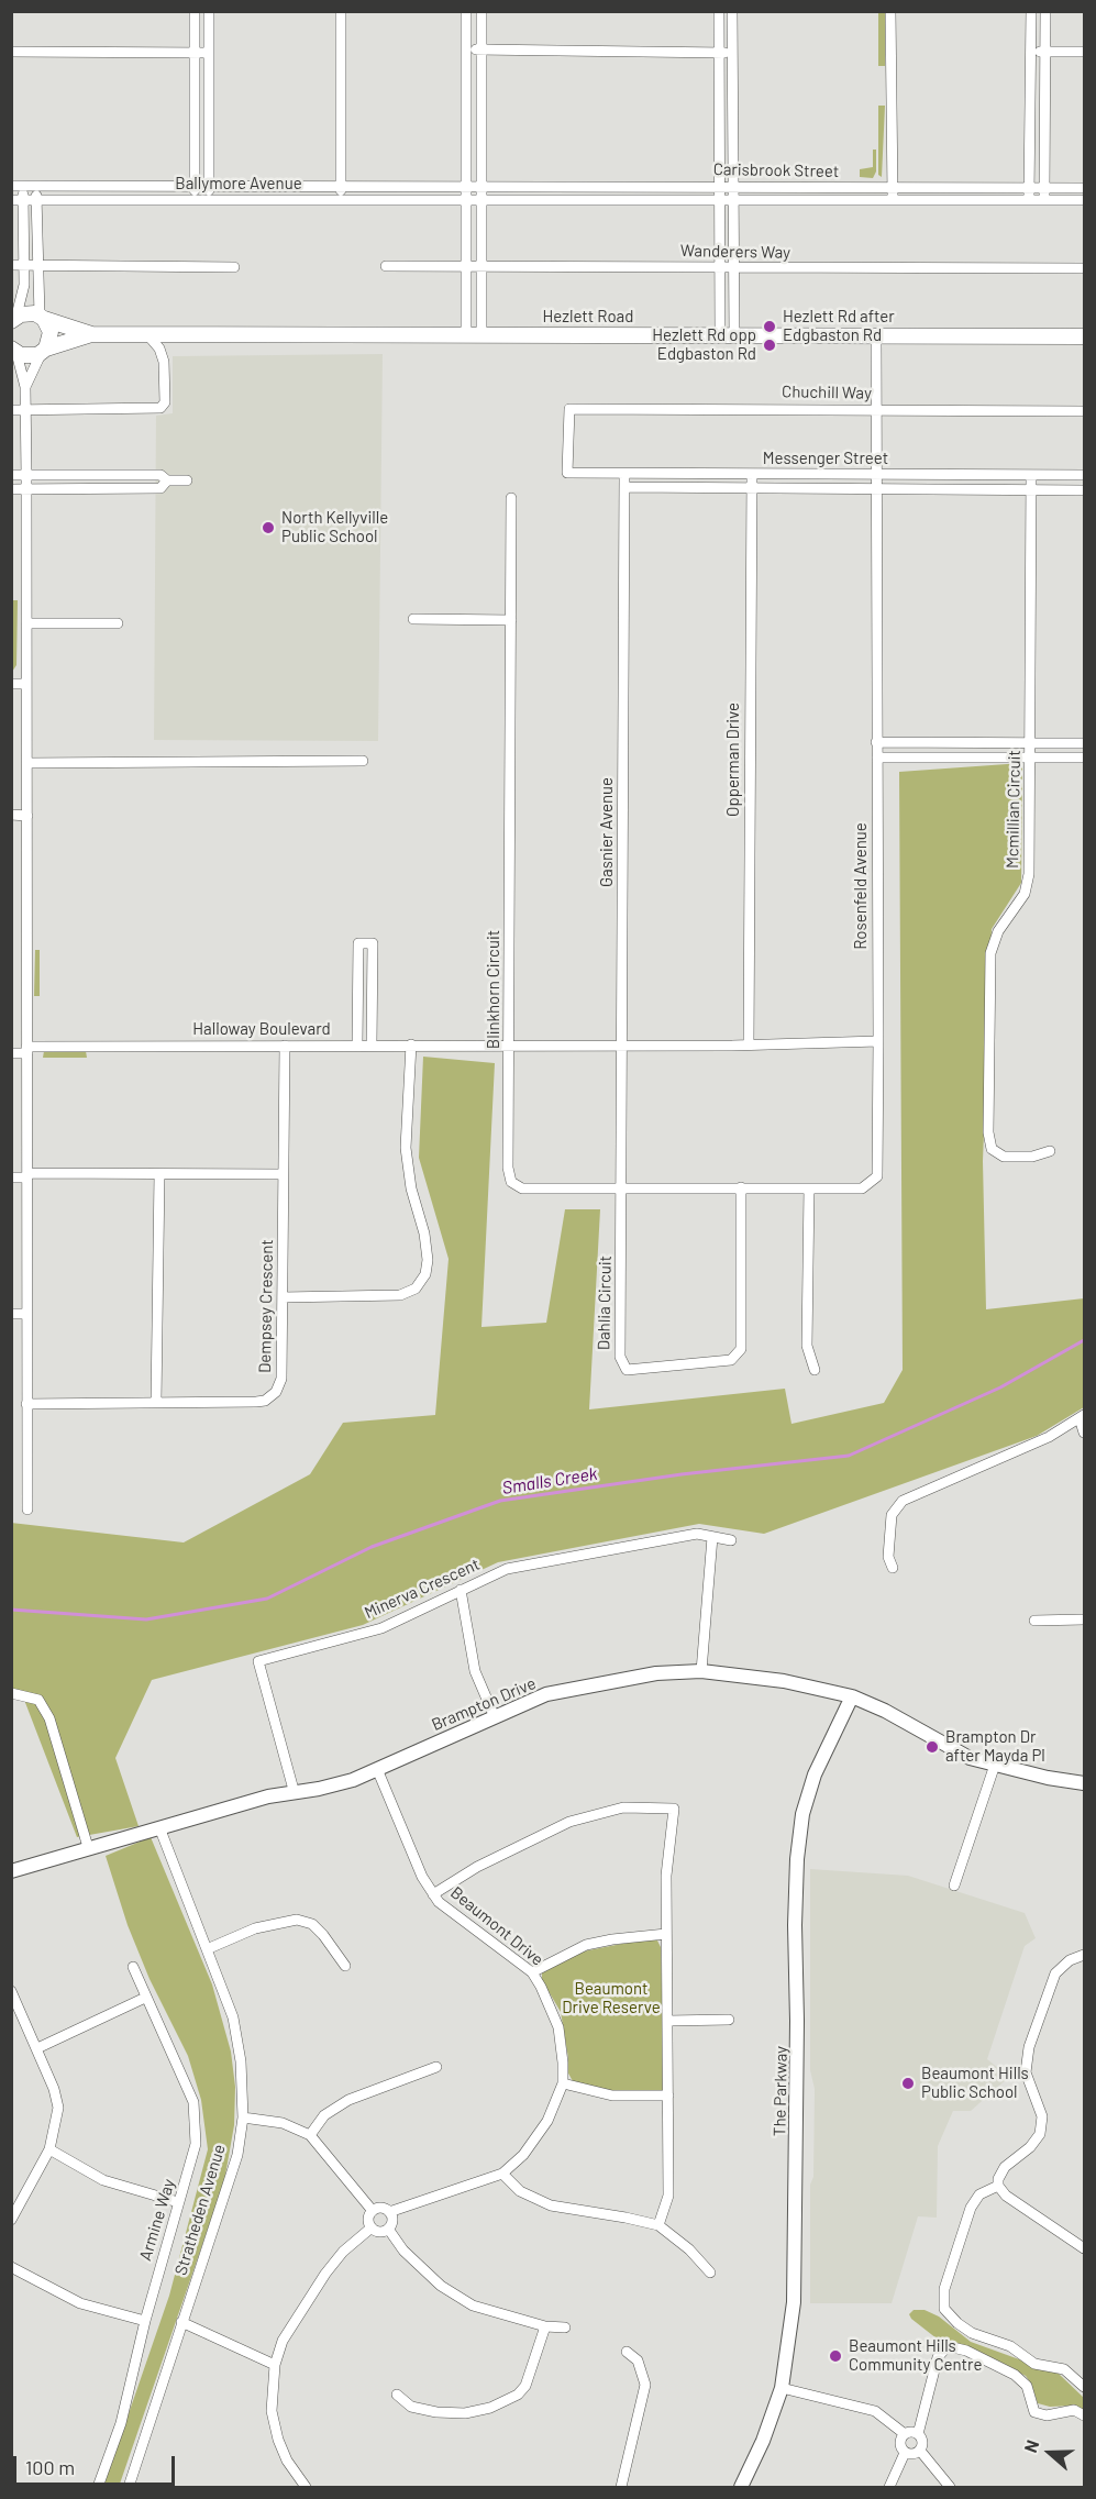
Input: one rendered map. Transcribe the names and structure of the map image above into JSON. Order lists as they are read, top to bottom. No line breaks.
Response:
{"streets":{"main road":["Hezlett Road"],"street":["Carisbrook Street","Ballymore Avenue","Wanderers Way","Chuchill Way","Messenger Street","Opperman Drive","Mcmillian Circuit","Gasnier Avenue","Rosenfeld Avenue","Blinkhorn Circuit","Halloway Boulevard","Dahlia Circuit","Dempsey Crescent","Minerva Crescent","Brampton Drive","Beaumont Drive","The Parkway","Stratheden Avenue","Armine Way"]},"crossings":[["Carisbrook Street","Ballymore Avenue"],["Hezlett Road","Rosenfeld Avenue"],["Chuchill Way","Messenger Street"],["Chuchill Way","Rosenfeld Avenue"],["Messenger Street","Opperman Drive"],["Messenger Street","Mcmillian Circuit"],["Messenger Street","Gasnier Avenue"],["Messenger Street","Rosenfeld Avenue"],["Gasnier Avenue","Blinkhorn Circuit"],["Gasnier Avenue","Halloway Boulevard"],["Gasnier Avenue","Dahlia Circuit"],["Rosenfeld Avenue","Blinkhorn Circuit"],["Blinkhorn Circuit","Halloway Boulevard"],["Blinkhorn Circuit","Dahlia Circuit"],["Halloway Boulevard","Dempsey Crescent"],["Minerva Crescent","Brampton Drive"],["Brampton Drive","Beaumont Drive"],["Brampton Drive","The Parkway"],["Brampton Drive","Stratheden Avenue"]],"water":["Smalls Creek"],"parks":["Beaumont Drive Reserve"],"places":["Hezlett Rd after Edgbaston Rd","Hezlett Rd opp Edgbaston Rd","North Kellyville Public School","Brampton Dr after Mayda Pl","Beaumont Hills Public School","Beaumont Hills Community Centre"],"scale_bar":"100 m","north":"left"}
